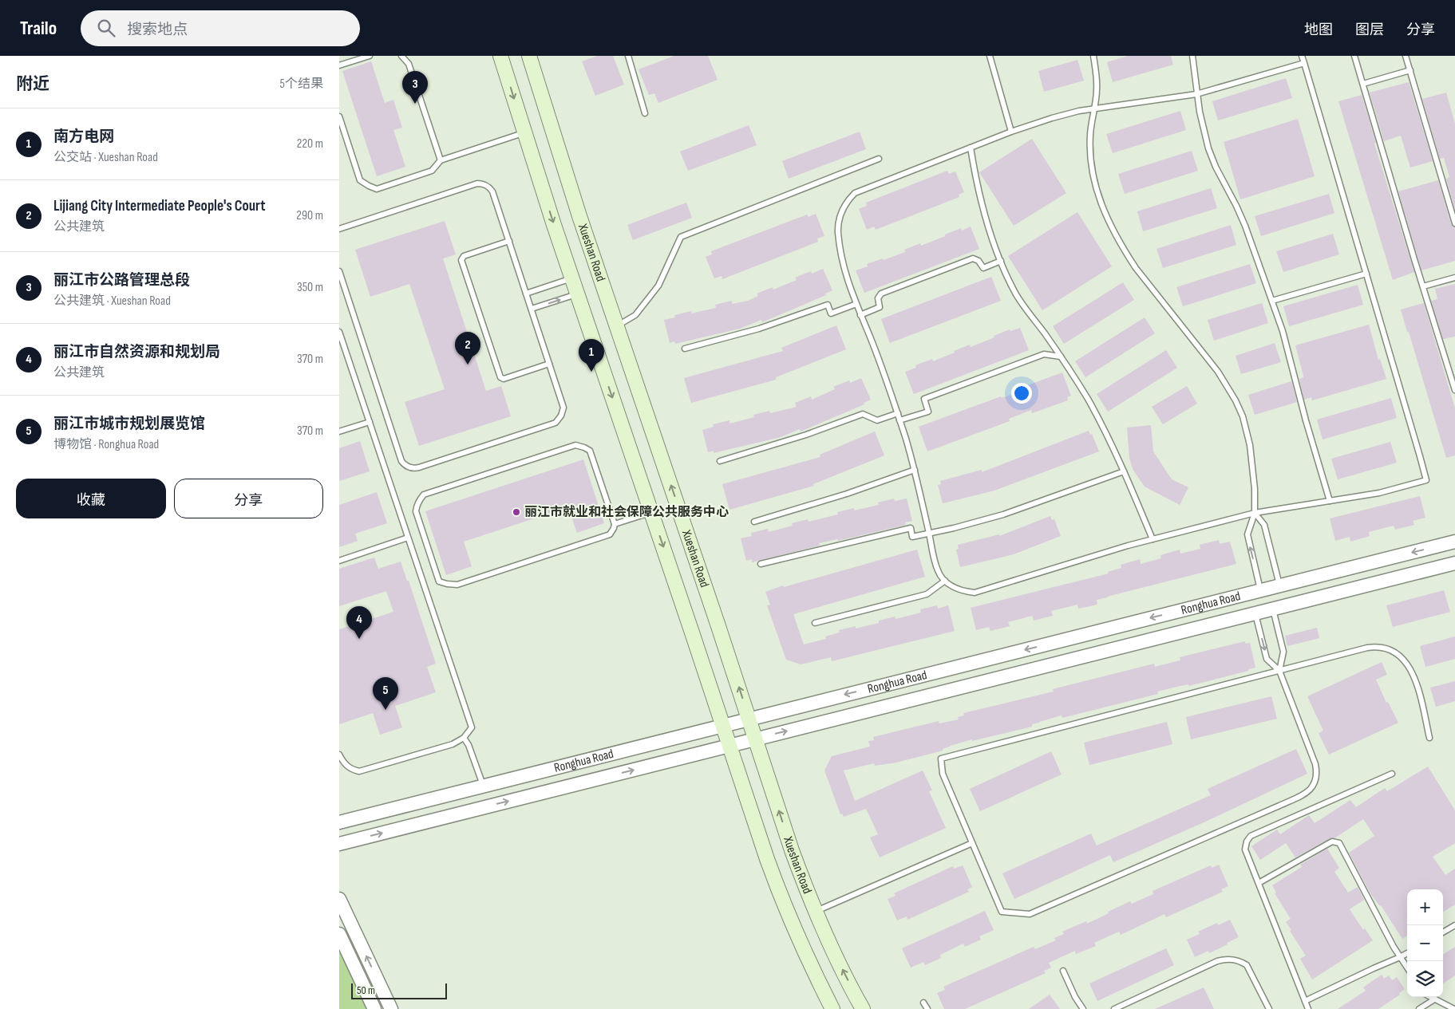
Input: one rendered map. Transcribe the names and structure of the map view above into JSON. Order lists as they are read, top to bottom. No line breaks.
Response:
{"streets":{"main road":["Xueshan Road"],"street":["Ronghua Road"]},"crossings":[["Xueshan Road","Ronghua Road"]],"places":["丽江市就业和社会保障公共服务中心"],"scale_bar":"50 m","page":{"header":"Trailo","search":"搜索地点","nav":["地图","图层","分享"],"heading":["附近","5个结果"],"pins":["3","2","1","4","5"],"list":[{"mark":"1","name":"南方电网","note":"公交站 · Xueshan Road","value":"220 m"},{"mark":"2","name":"Lijiang City Intermediate People's Court","note":"公共建筑","value":"290 m"},{"mark":"3","name":"丽江市公路管理总段","note":"公共建筑 · Xueshan Road","value":"350 m"},{"mark":"4","name":"丽江市自然资源和规划局","note":"公共建筑","value":"370 m"},{"mark":"5","name":"丽江市城市规划展览馆","note":"博物馆 · Ronghua Road","value":"370 m"}],"buttons":["收藏","分享"],"map_buttons":["+","−"],"scale":"50 m"}}
